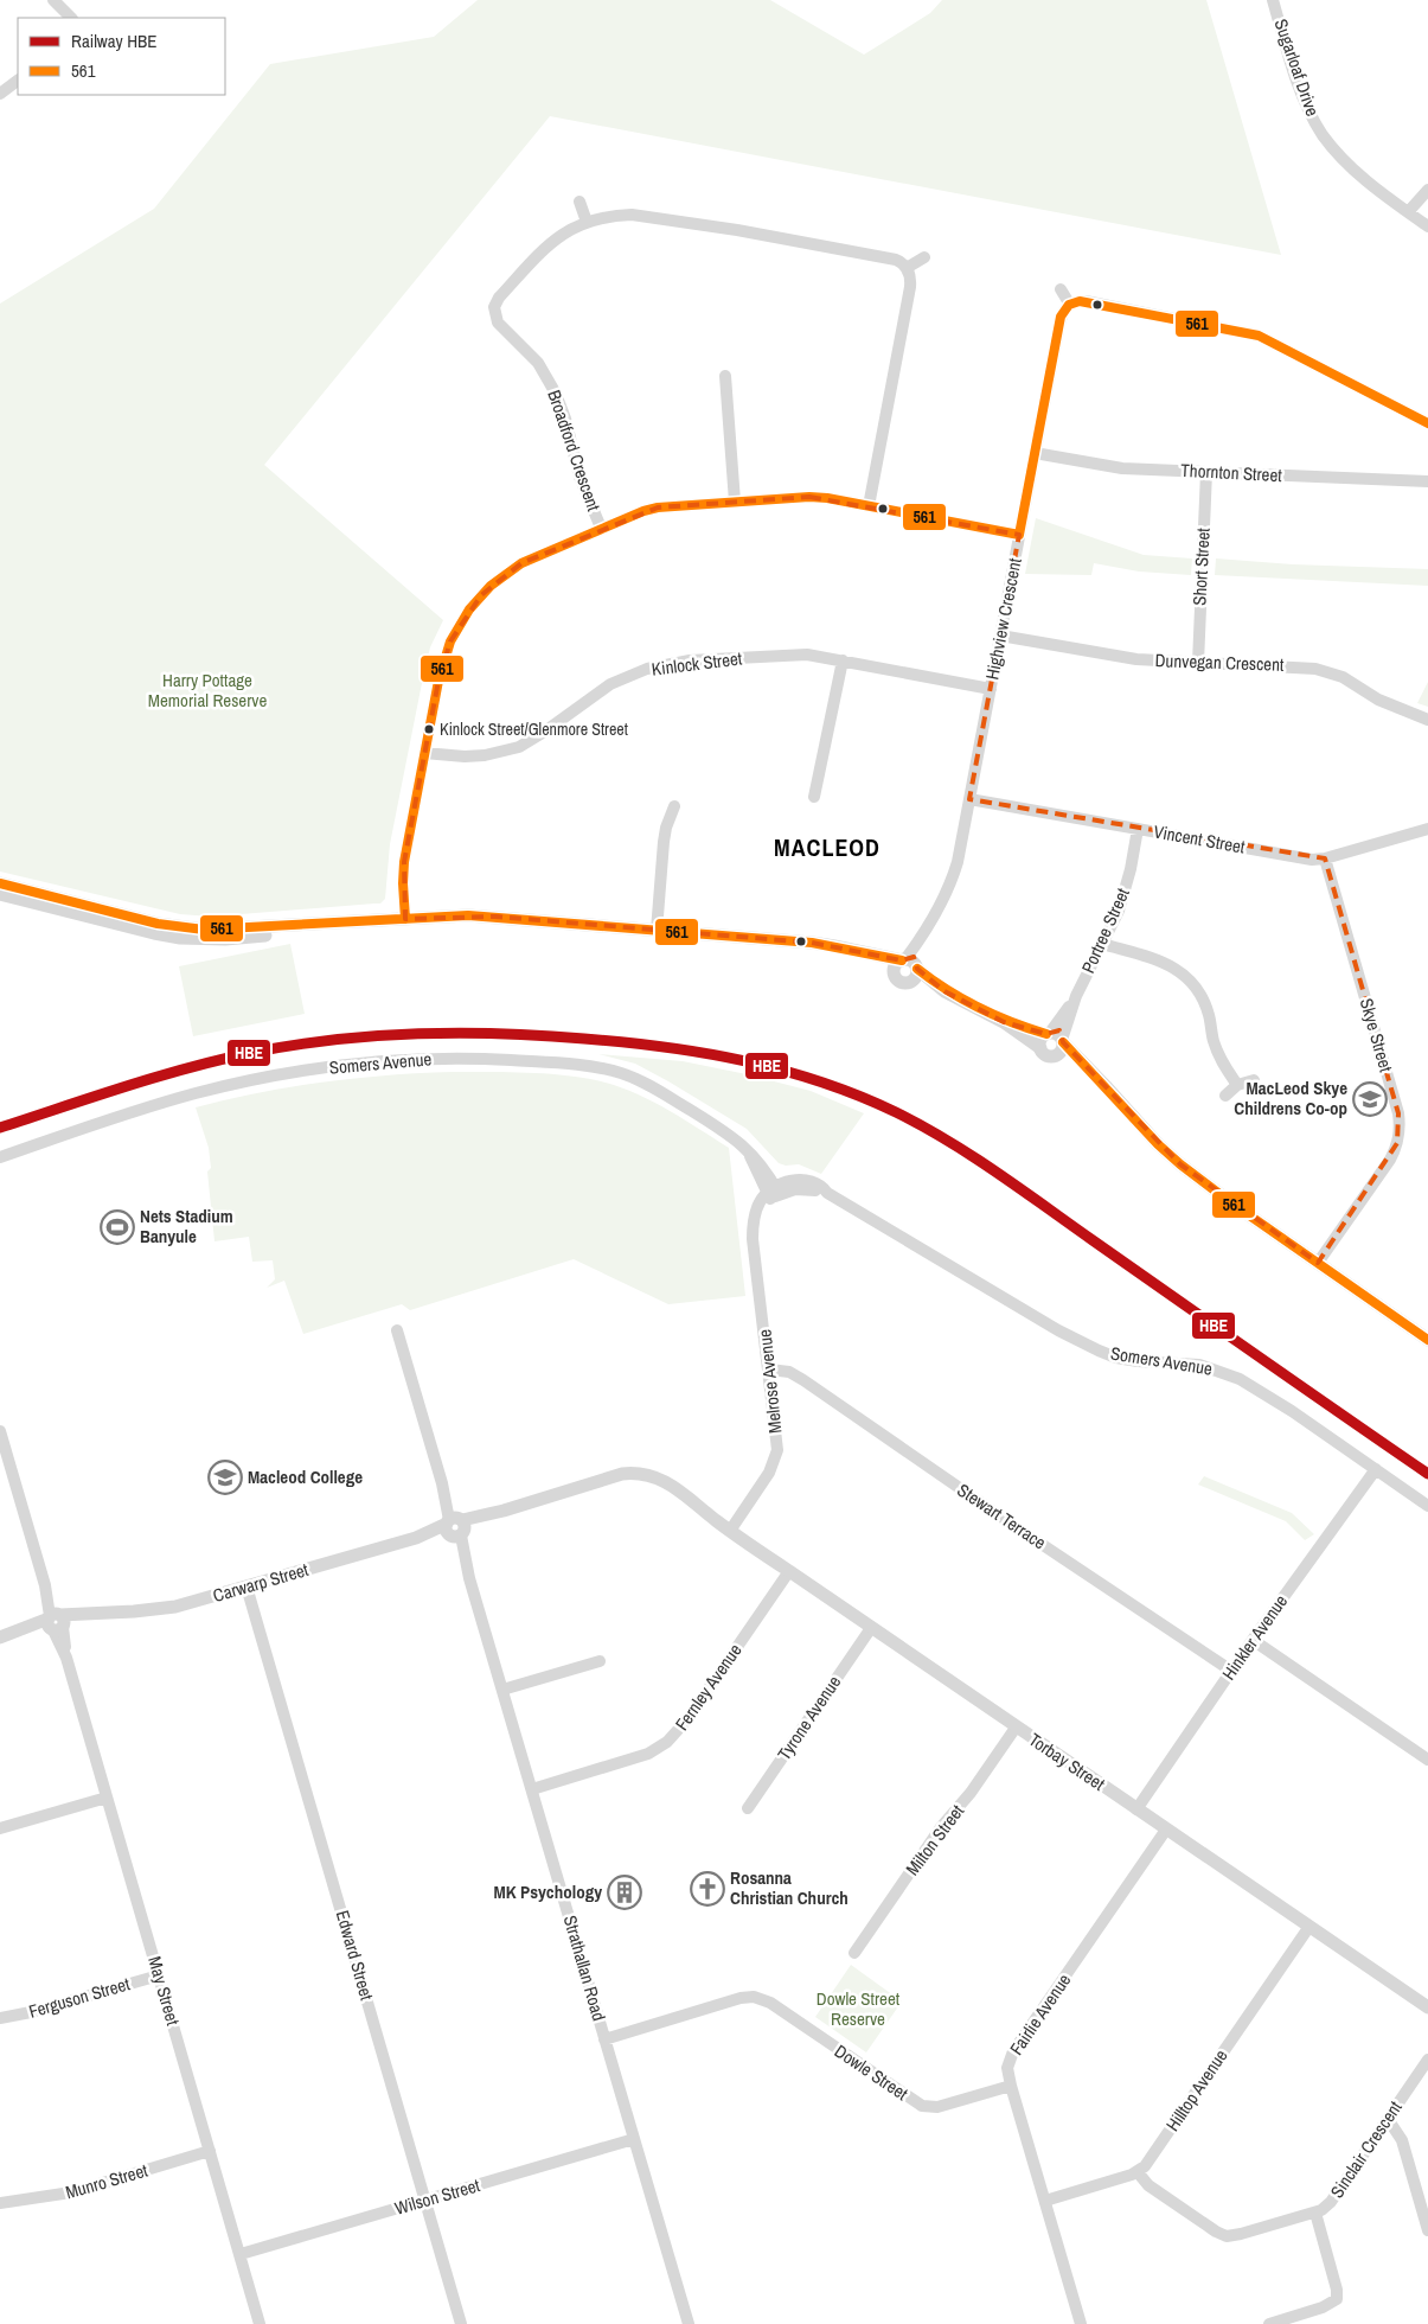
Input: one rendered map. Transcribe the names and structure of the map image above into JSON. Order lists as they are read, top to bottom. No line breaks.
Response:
{"streets":{"street":["Sugarloaf Drive","Broadford Crescent","Thornton Street","Short Street","Highview Crescent","Dunvegan Crescent","Kinlock Street","Vincent Street","Portree Street","Skye Street","Somers Avenue","Melrose Avenue","Stewart Terrace","Carwarp Street","Hinkler Avenue","Fernley Avenue","Tyrone Avenue","Torbay Street","Milton Street","Edward Street","Strathallan Road","May Street","Ferguson Street","Fairlie Avenue","Dowle Street","Hilltop Avenue","Sinclair Crescent","Munro Street","Wilson Street"]},"crossings":[["Thornton Street","Short Street"],["Thornton Street","Highview Crescent"],["Short Street","Dunvegan Crescent"],["Highview Crescent","Dunvegan Crescent"],["Highview Crescent","Kinlock Street"],["Highview Crescent","Vincent Street"],["Vincent Street","Portree Street"],["Vincent Street","Skye Street"],["Somers Avenue","Melrose Avenue"],["Somers Avenue","Hinkler Avenue"],["Melrose Avenue","Stewart Terrace"],["Melrose Avenue","Torbay Street"],["Stewart Terrace","Hinkler Avenue"],["Carwarp Street","Torbay Street"],["Carwarp Street","Edward Street"],["Carwarp Street","Strathallan Road"],["Carwarp Street","May Street"],["Hinkler Avenue","Torbay Street"],["Fernley Avenue","Torbay Street"],["Fernley Avenue","Strathallan Road"],["Tyrone Avenue","Torbay Street"],["Torbay Street","Milton Street"],["Torbay Street","Fairlie Avenue"],["Torbay Street","Hilltop Avenue"],["Edward Street","Wilson Street"],["Strathallan Road","Dowle Street"],["Strathallan Road","Wilson Street"],["May Street","Ferguson Street"],["May Street","Munro Street"],["May Street","Wilson Street"],["Fairlie Avenue","Dowle Street"],["Hilltop Avenue","Sinclair Crescent"]],"districts":["MACLEOD"],"parks":["Harry Pottage Memorial Reserve","Dowle Street Reserve"],"places":{"other":["Kinlock Street/Glenmore Street"],"school or university":["MacLeod Skye Childrens Co-op","Macleod College"],"sports":["Nets Stadium Banyule"],"church":["Rosanna Christian Church"],"building":["MK Psychology"]},"lines":["transit line 561","rail line HBE"],"legend":["Railway HBE","561"]}
